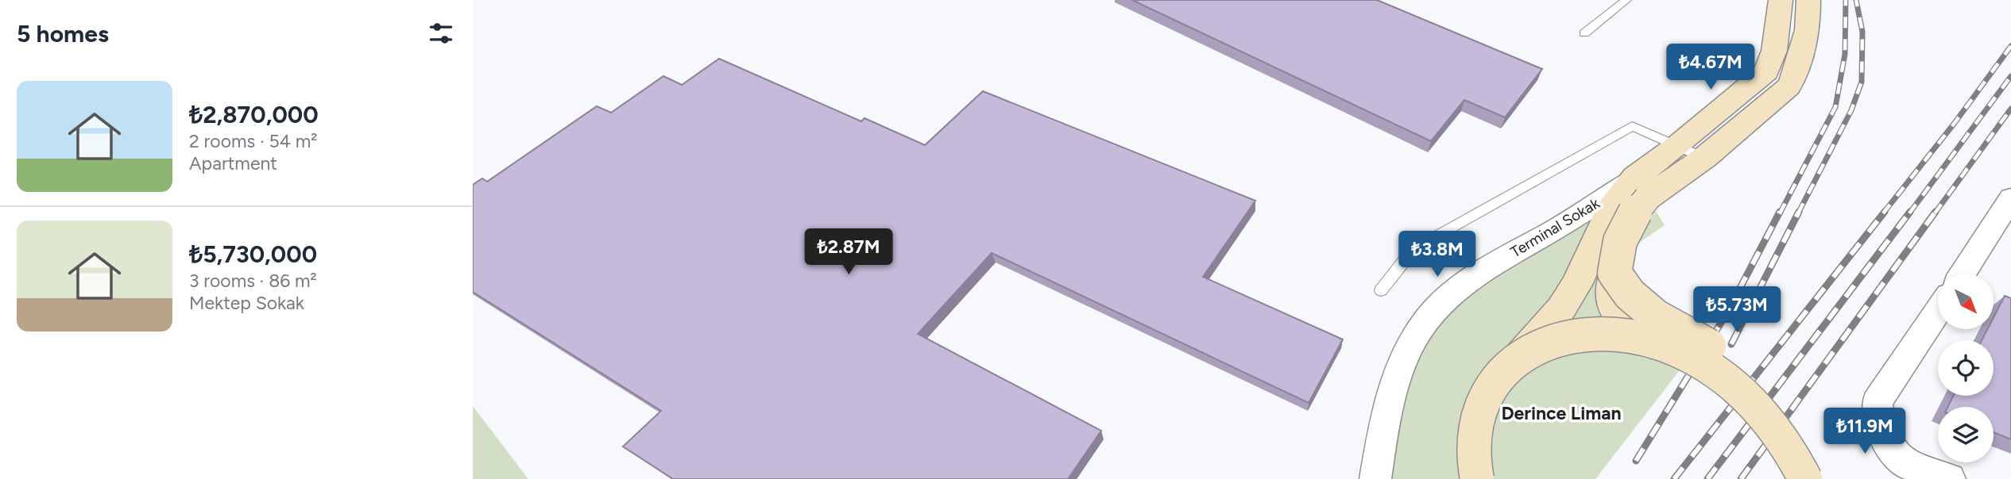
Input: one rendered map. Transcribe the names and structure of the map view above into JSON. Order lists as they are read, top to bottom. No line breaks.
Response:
{"streets":{"street":["Terminal Sokak"]},"districts":["Derince Liman"],"north":"bottom right","page":{"heading":"5 homes","price":["₺4.67M","₺2.87M","₺3.8M","₺5.73M","₺11.9M"],"list":[{"name":"₺2,870,000","note":"2 rooms · 54 m² · Apartment"},{"name":"₺5,730,000","note":"3 rooms · 86 m² · Mektep Sokak"}]}}
